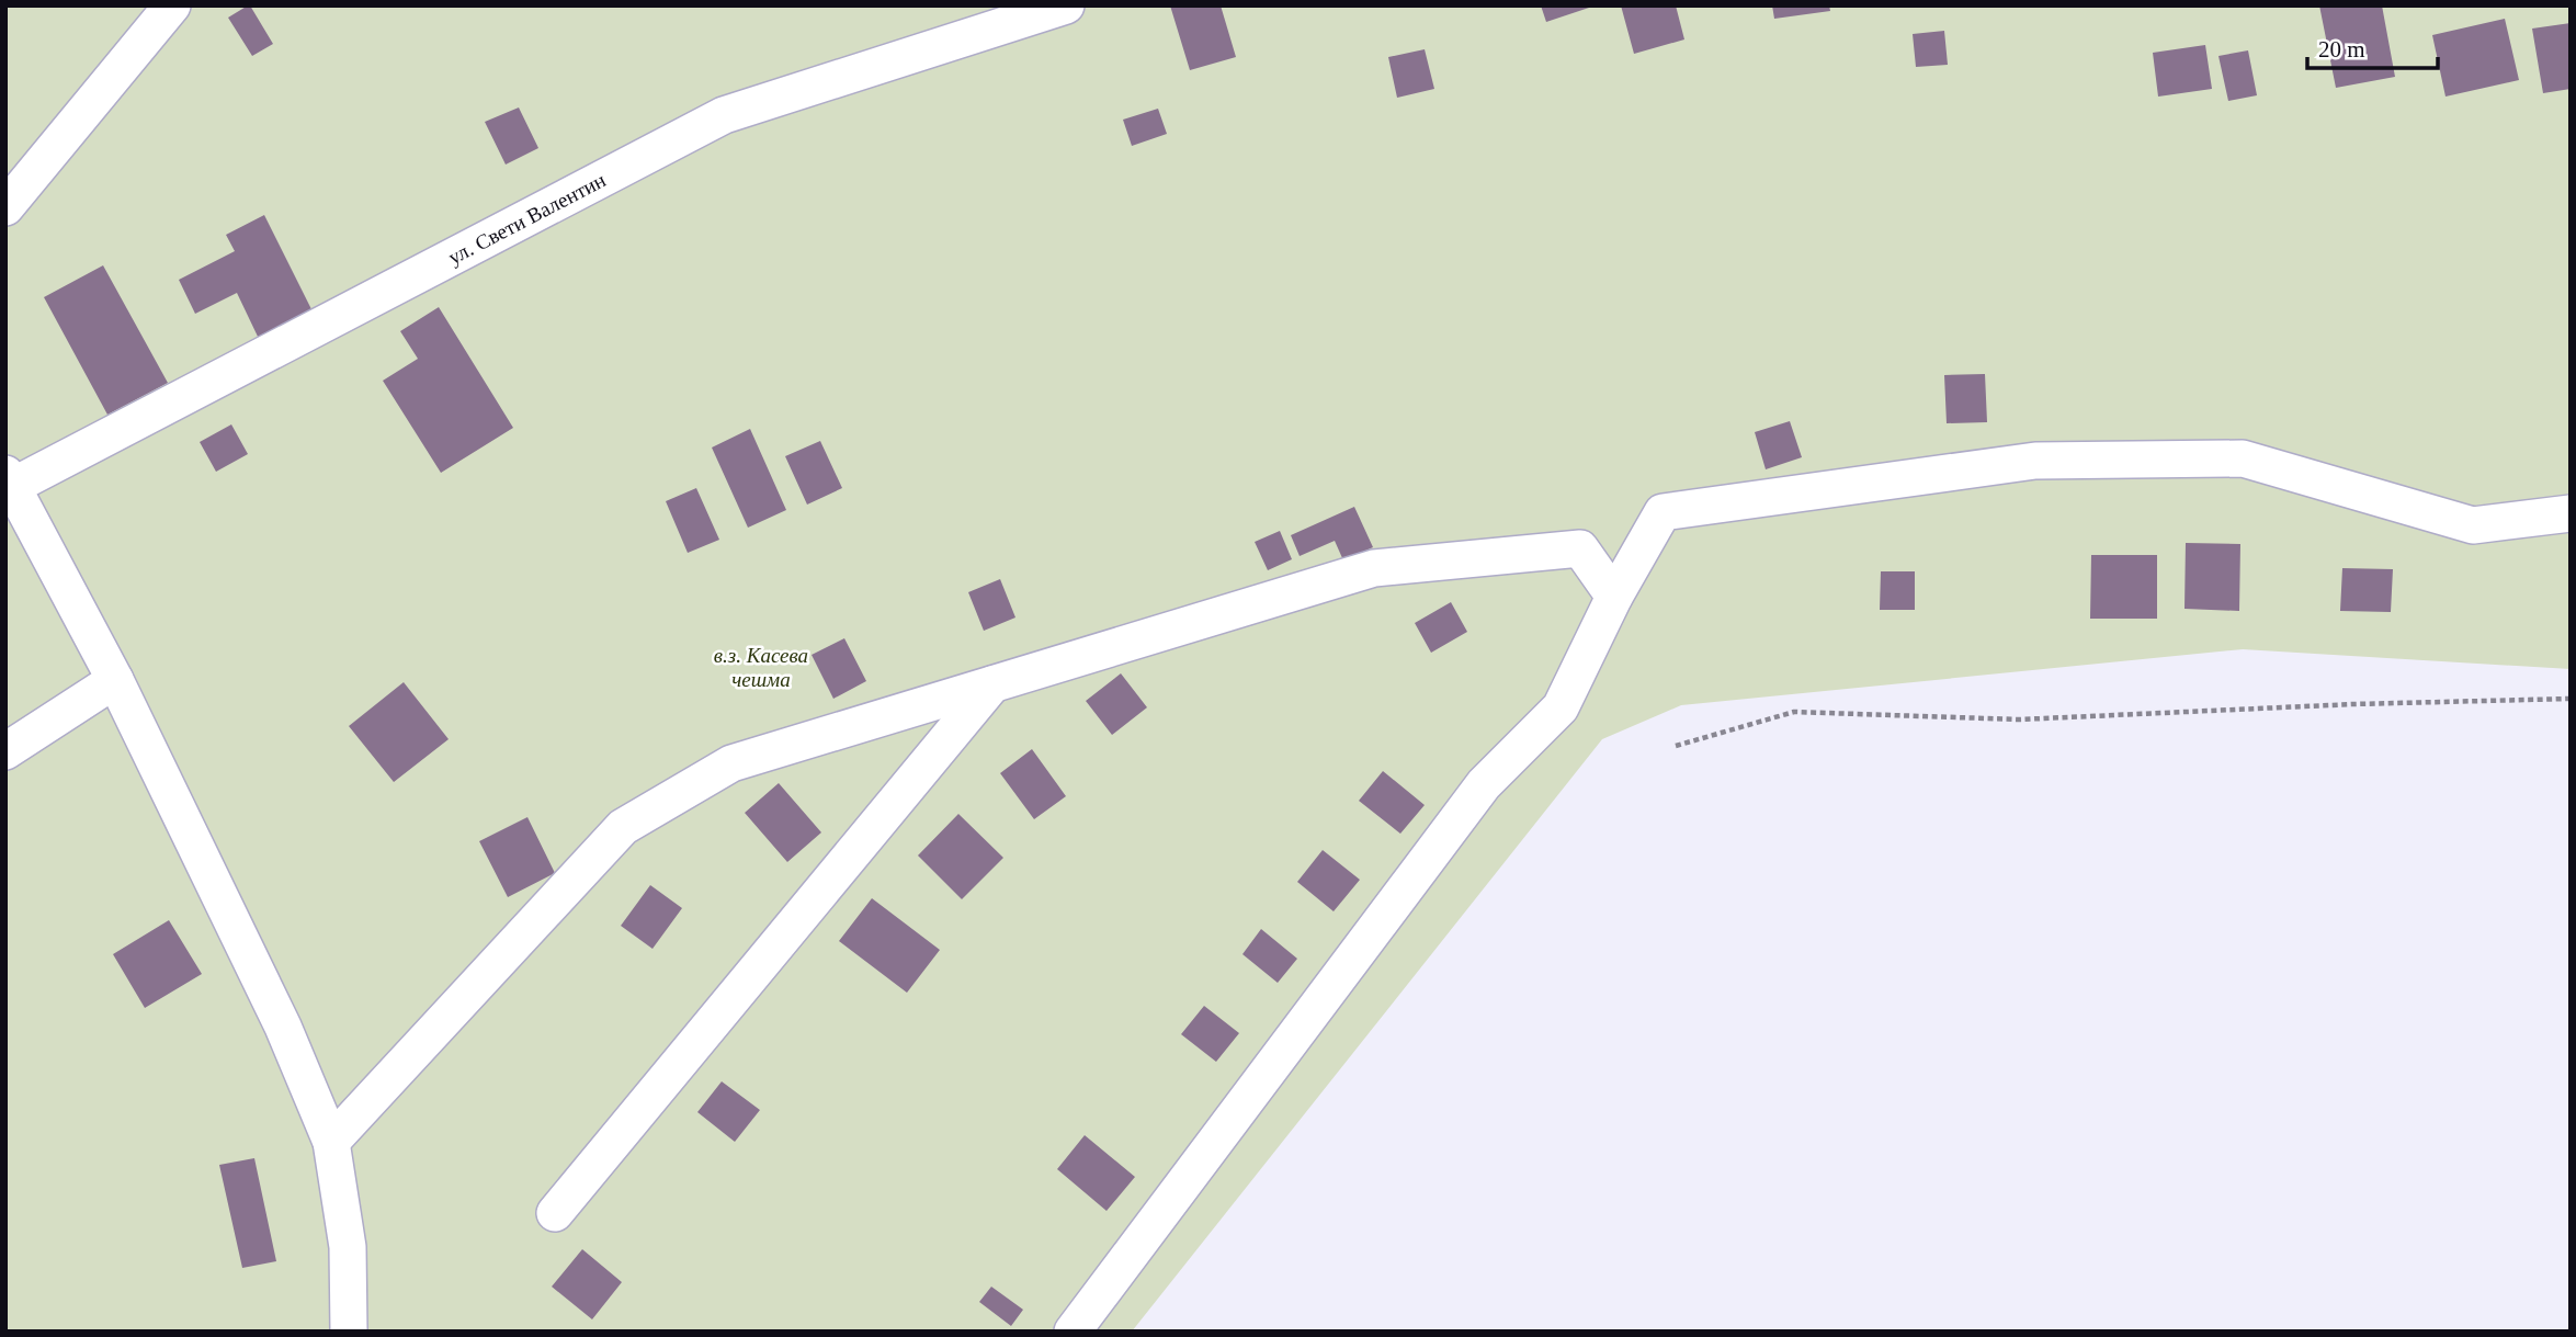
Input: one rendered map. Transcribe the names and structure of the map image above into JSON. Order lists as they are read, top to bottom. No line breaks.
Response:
{"streets":{"street":["ул. Свети Валентин"]},"parks":["в.з. Касева чешма"],"scale_bar":"20 m"}
